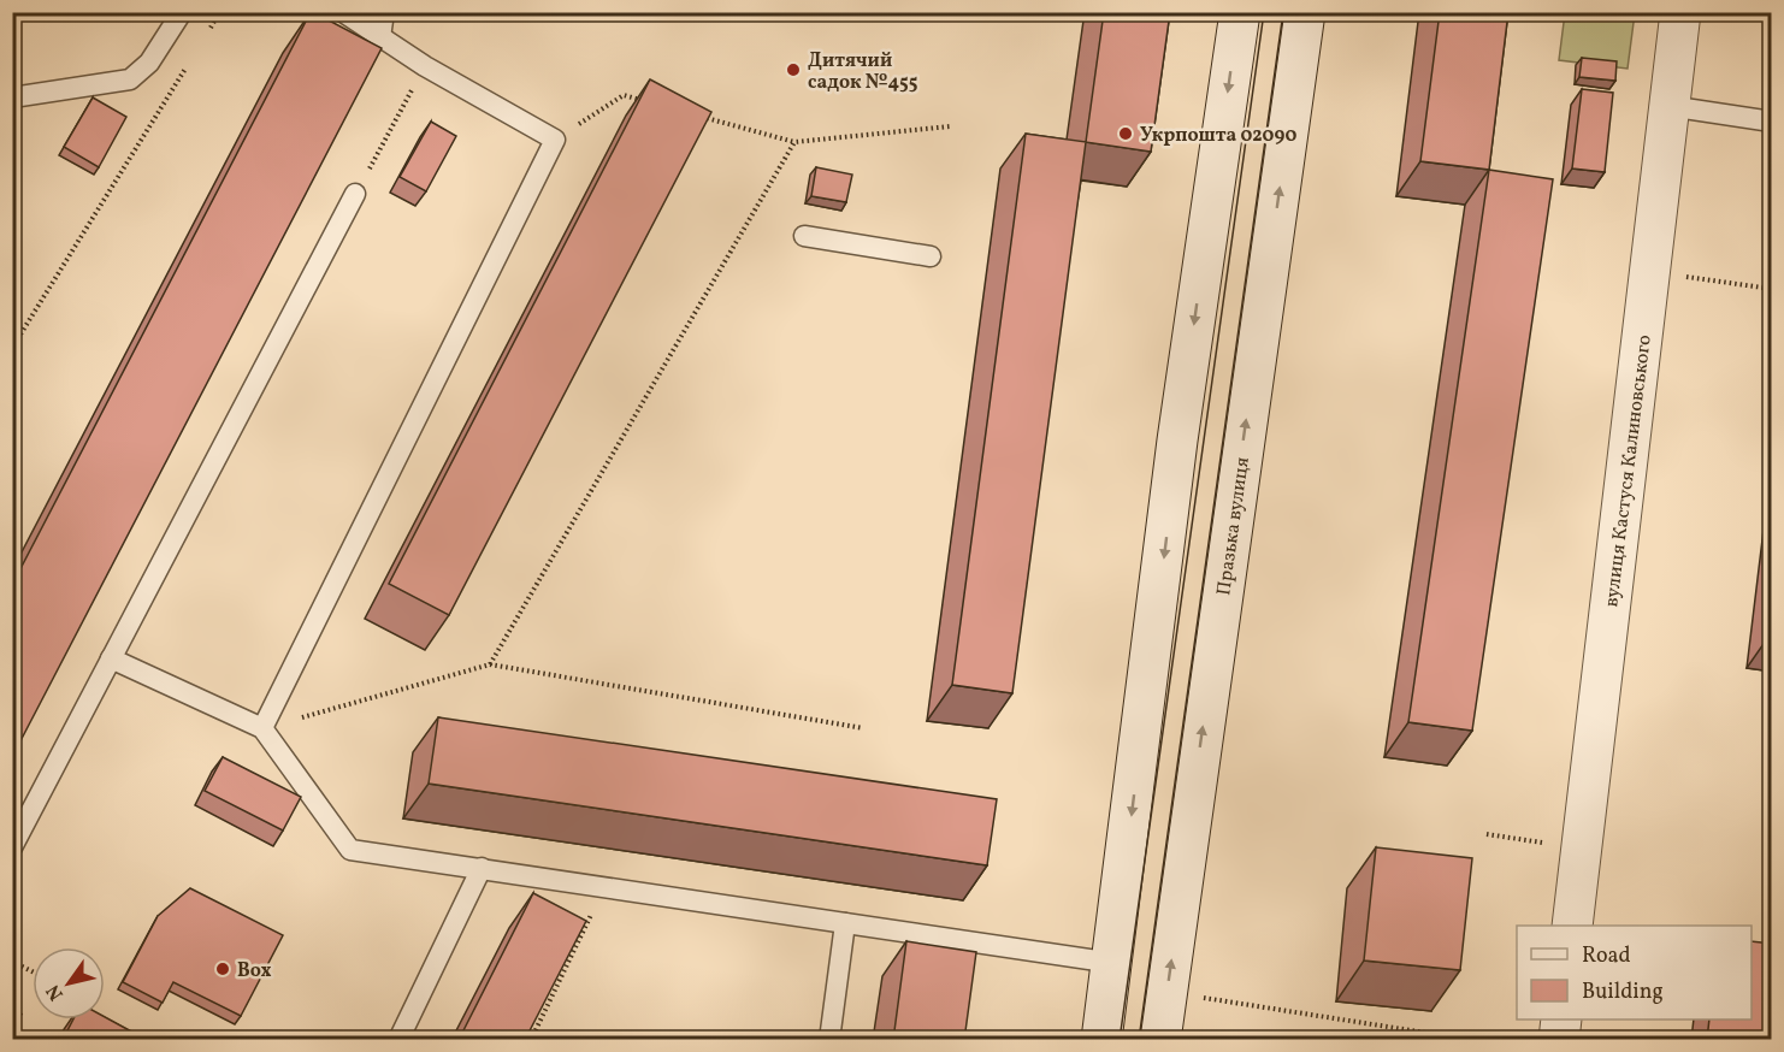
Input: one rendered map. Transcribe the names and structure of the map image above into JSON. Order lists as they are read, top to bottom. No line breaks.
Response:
{"streets":{"street":["вулиця Кастуся Калиновського","Празька вулиця"]},"places":["Дитячий садок №455","Укрпошта 02090","Box"],"legend":["Road","Building"],"north":"bottom left"}
